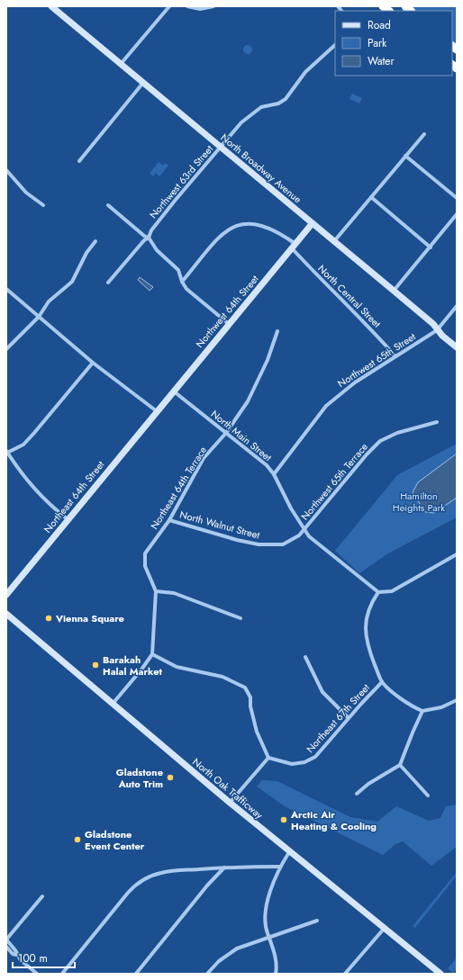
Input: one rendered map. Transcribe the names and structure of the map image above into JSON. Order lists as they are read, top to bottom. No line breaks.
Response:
{"streets":{"street":["North Broadway Avenue","Northwest 63rd Street","North Central Street","Northwest 64th Street","Northwest 65th Street","North Main Street","Northwest 65th Terrace","Northeast 64th Terrace","Northeast 64th Street","North Walnut Street","Northeast 67th Street","North Oak Trafficway"]},"crossings":[["North Broadway Avenue","Northwest 63rd Street"],["North Broadway Avenue","Northwest 64th Street"],["North Broadway Avenue","Northwest 65th Street"],["North Central Street","Northwest 64th Street"],["North Central Street","Northwest 65th Street"],["Northwest 64th Street","North Main Street"],["Northwest 64th Street","Northeast 64th Street"],["Northwest 65th Street","North Main Street"],["North Main Street","Northwest 65th Terrace"],["North Main Street","Northeast 64th Terrace"],["North Main Street","North Walnut Street"],["North Main Street","Northeast 67th Street"],["Northwest 65th Terrace","North Walnut Street"],["Northeast 64th Terrace","North Walnut Street"]],"parks":["Hamilton Heights Park"],"places":["Vienna Square","Barakah Halal Market","Gladstone Auto Trim","Arctic Air Heating & Cooling","Gladstone Event Center"],"legend":["Road","Park","Water"],"scale_bar":"100 m"}
